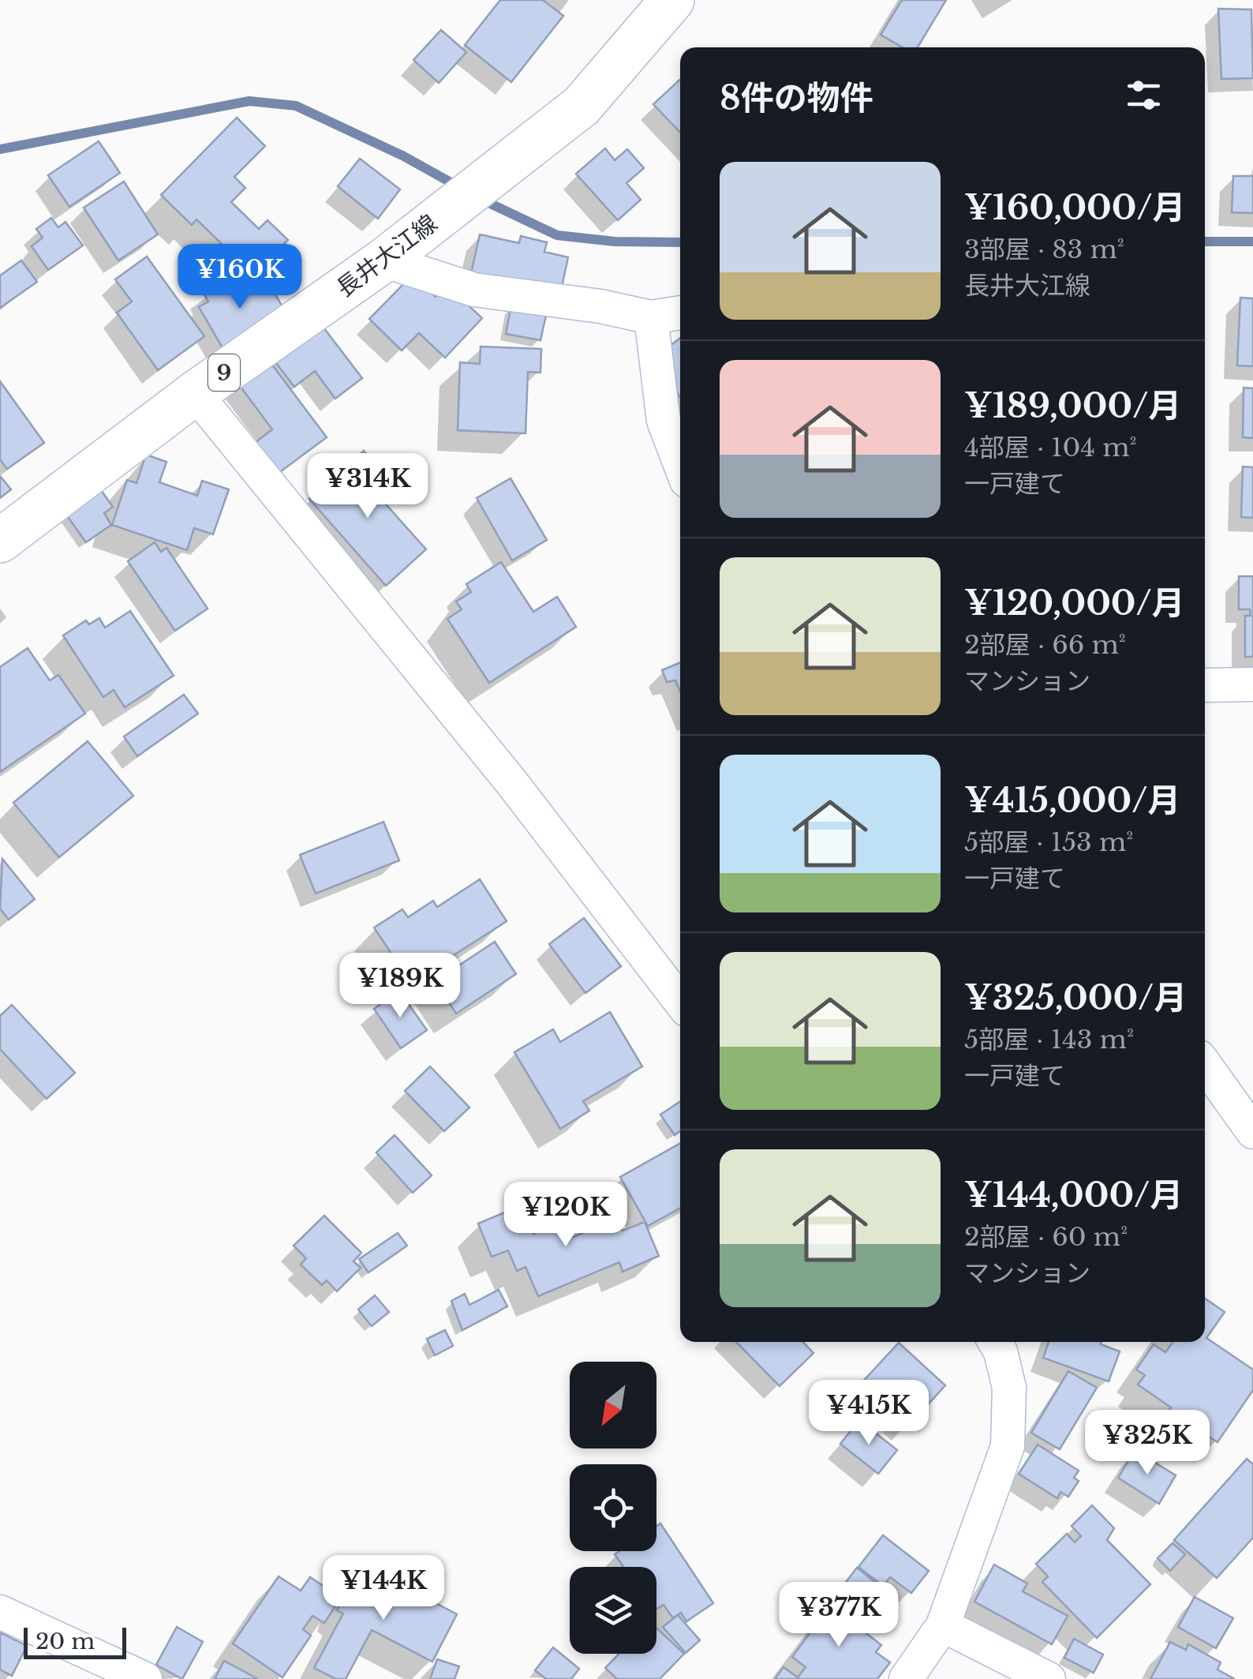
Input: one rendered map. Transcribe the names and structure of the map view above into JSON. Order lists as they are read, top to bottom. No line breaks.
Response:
{"streets":{"main road":["長井大江線","9"]},"scale_bar":"20 m","north":"bottom left","page":{"heading":"8件の物件","list":[{"name":"¥160,000/月","note":"3部屋 · 83 m² · 長井大江線"},{"name":"¥189,000/月","note":"4部屋 · 104 m² · 一戸建て"},{"name":"¥120,000/月","note":"2部屋 · 66 m² · マンション"},{"name":"¥415,000/月","note":"5部屋 · 153 m² · 一戸建て"},{"name":"¥325,000/月","note":"5部屋 · 143 m² · 一戸建て"},{"name":"¥144,000/月","note":"2部屋 · 60 m² · マンション"}],"price":["¥160K","¥314K","¥189K","¥120K","¥415K","¥325K","¥144K","¥377K"],"scale":"20 m"}}
